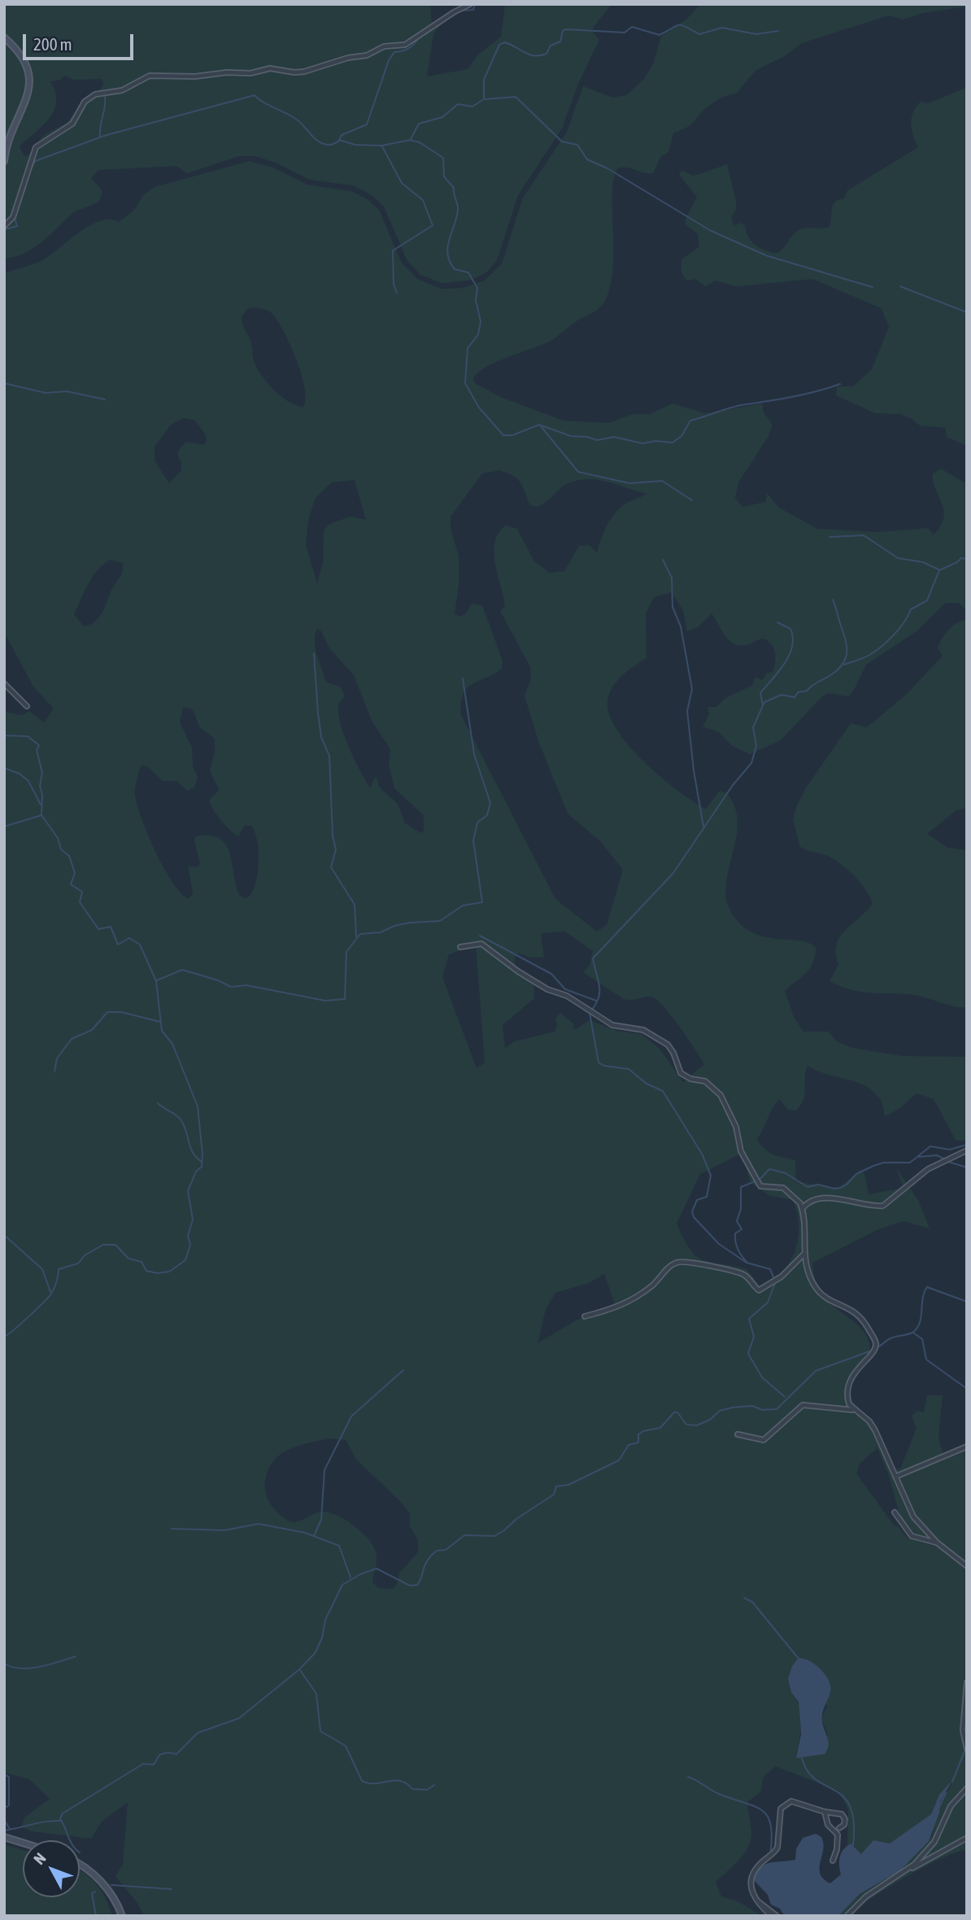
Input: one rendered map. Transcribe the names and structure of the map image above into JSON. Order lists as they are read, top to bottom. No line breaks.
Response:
{"scale_bar":"200 m","north":"top left"}
